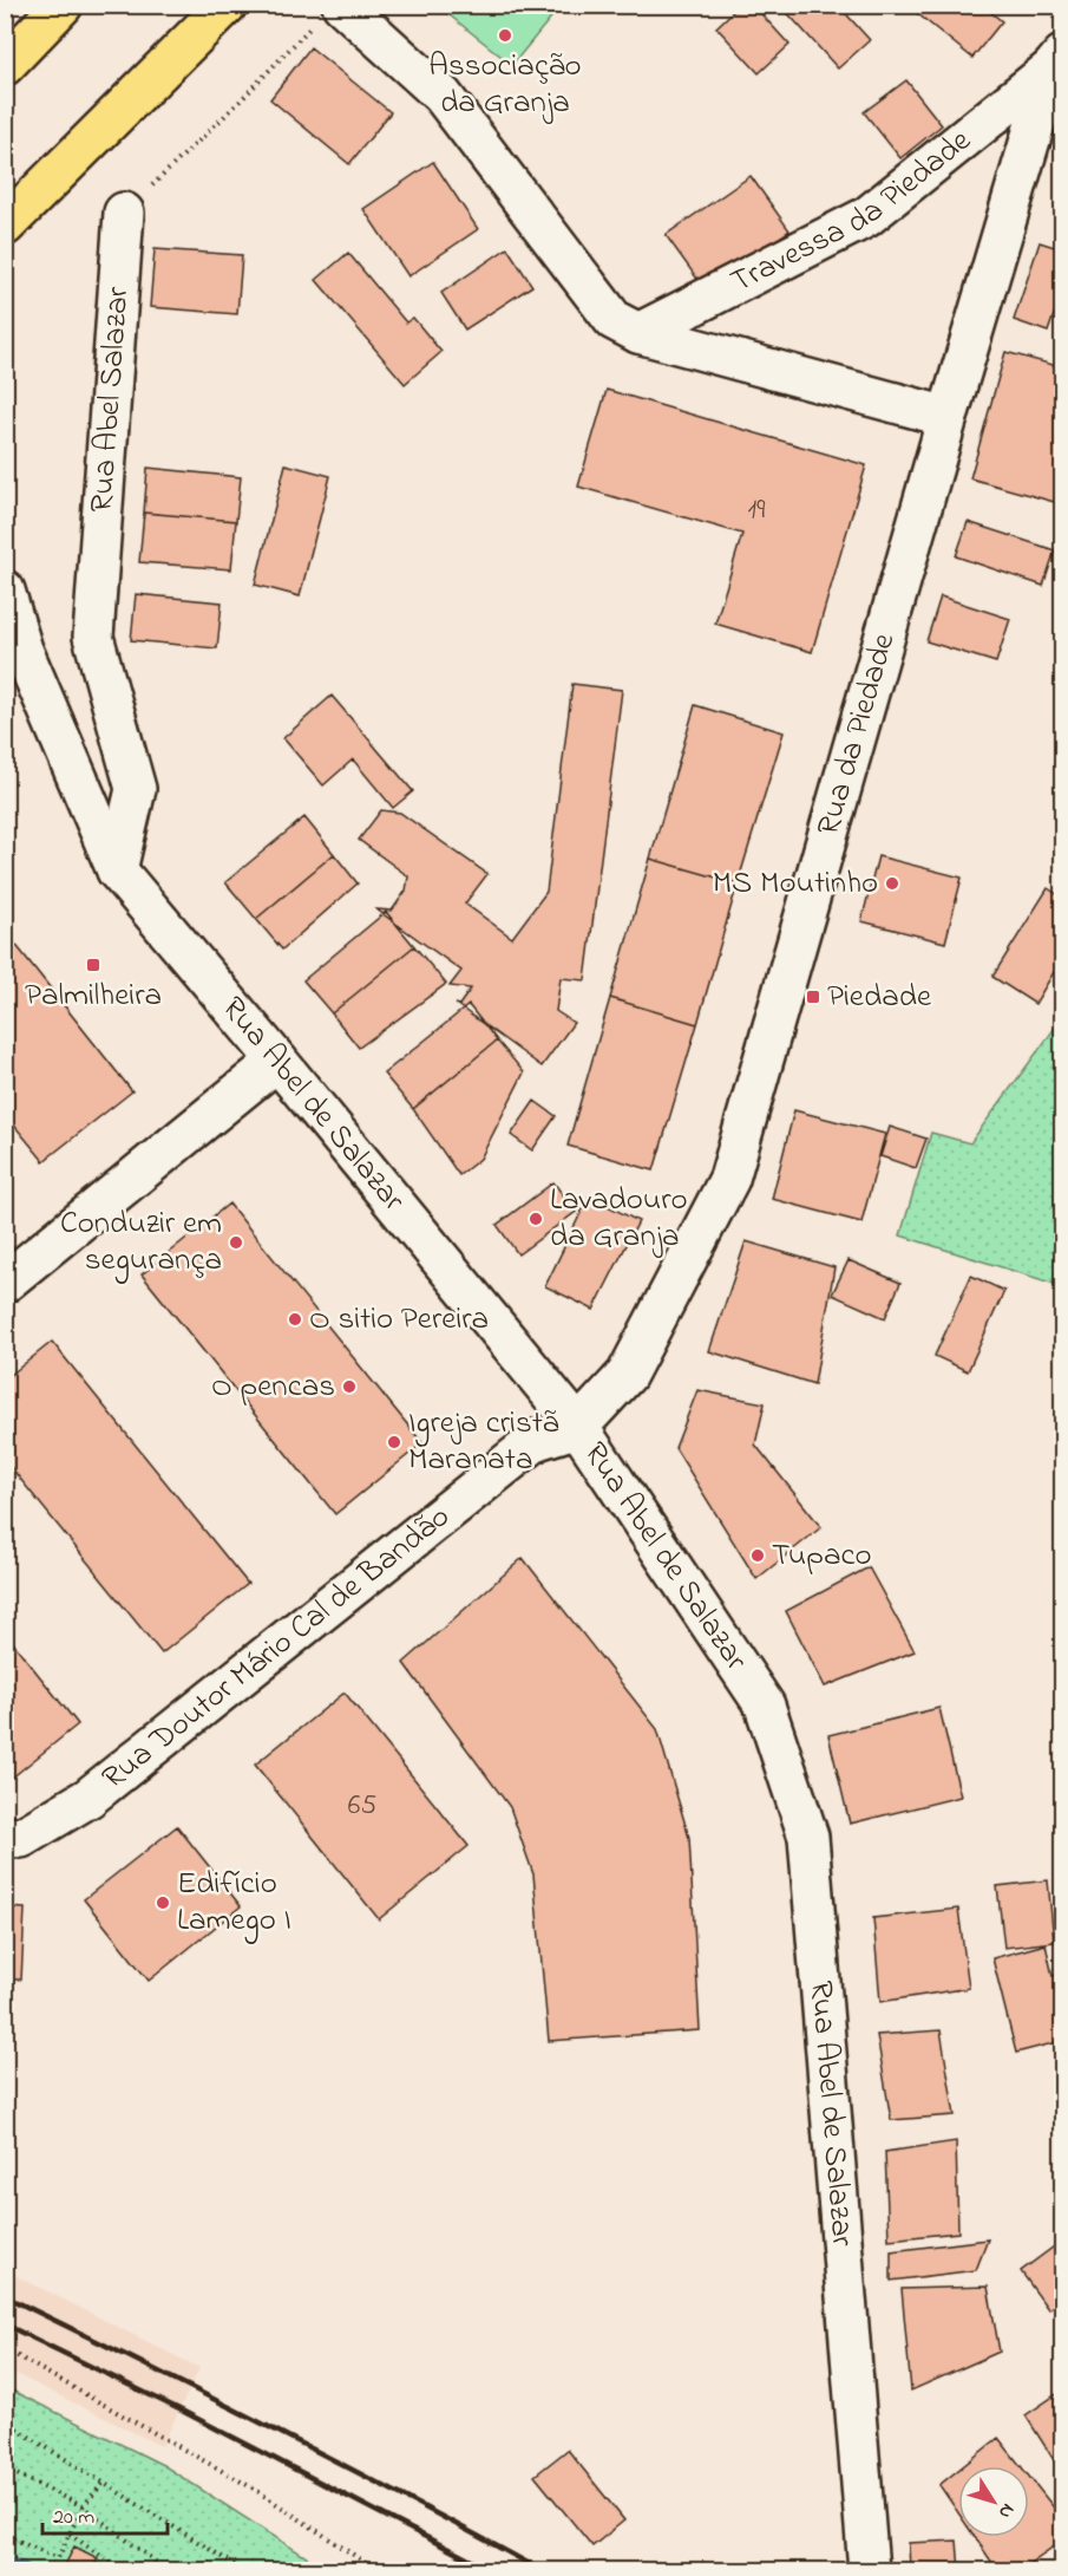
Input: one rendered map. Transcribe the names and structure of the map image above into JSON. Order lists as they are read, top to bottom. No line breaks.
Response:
{"streets":{"street":["Travessa da Piedade","Rua Abel Salazar","Rua da Piedade","Rua Abel de Salazar","Rua Doutor Mário Cal de Bandão"]},"crossings":[["Travessa da Piedade","Rua da Piedade"],["Rua Abel Salazar","Rua Abel de Salazar"],["Rua da Piedade","Rua Abel de Salazar"],["Rua da Piedade","Rua Doutor Mário Cal de Bandão"],["Rua Abel de Salazar","Rua Doutor Mário Cal de Bandão"]],"places":{"other":["Associação da Granja","MS Moutinho","Lavadouro da Granja","Conduzir em segurança","O sitio Pereira","O pencas","Igreja cristã Maranata","Tupaco","Edifício Lamego I"],"transit":["Palmilheira","Piedade"]},"house_numbers":["19","65"],"scale_bar":"20 m","north":"bottom right"}
